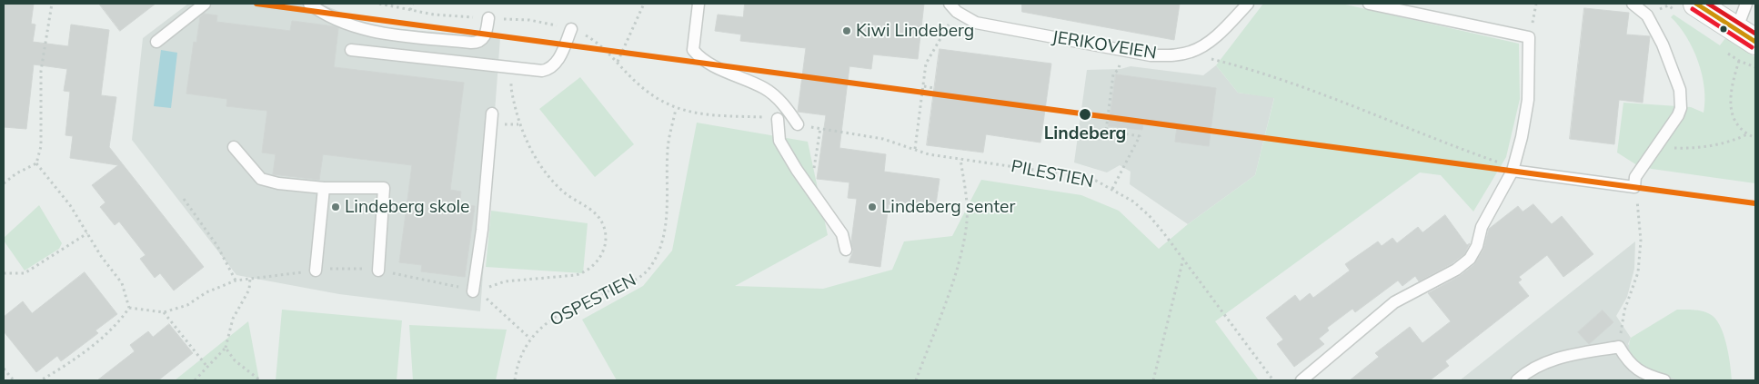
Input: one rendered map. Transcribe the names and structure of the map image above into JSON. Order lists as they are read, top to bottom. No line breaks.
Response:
{"streets":{"lane":["JERIKOVEIEN"],"path":["PILESTIEN","OSPESTIEN"]},"places":["Kiwi Lindeberg","Lindeberg","Lindeberg skole","Lindeberg senter"]}
